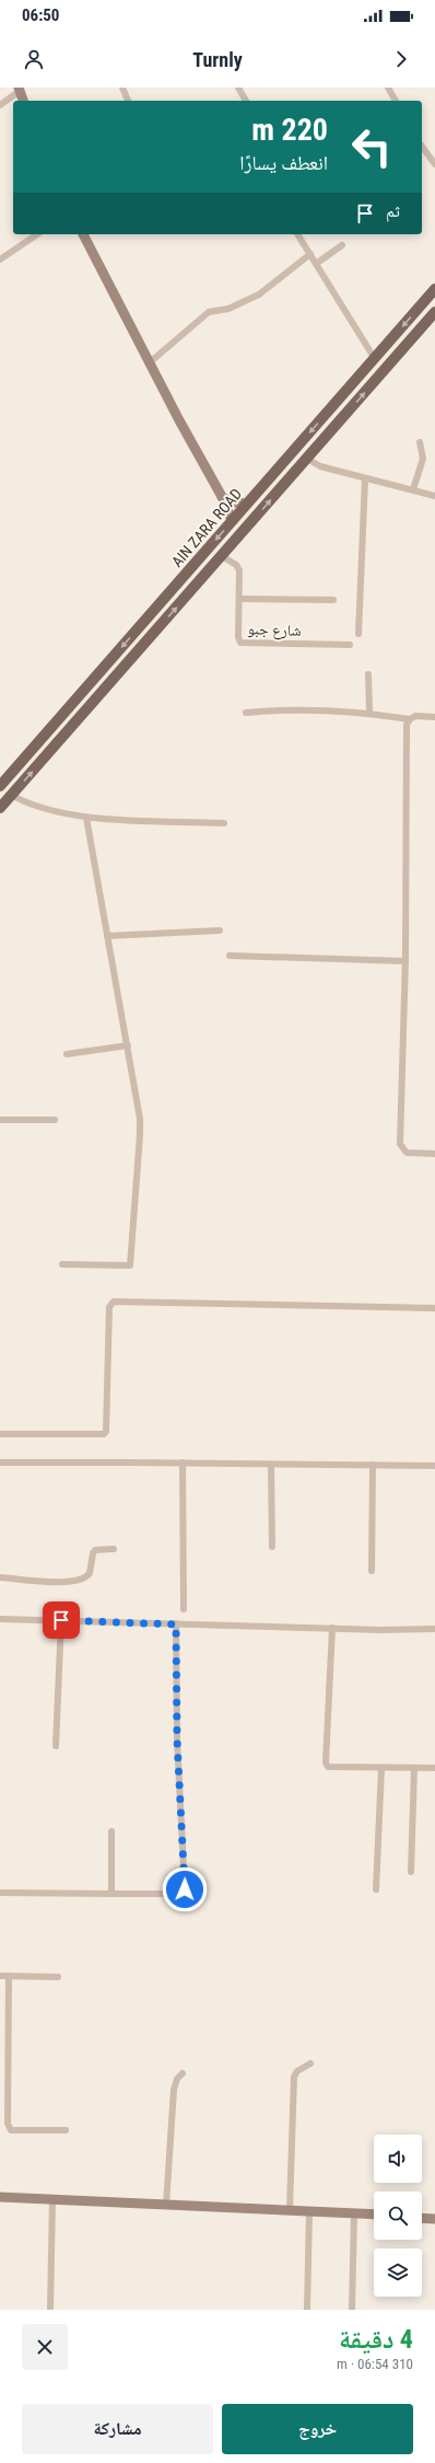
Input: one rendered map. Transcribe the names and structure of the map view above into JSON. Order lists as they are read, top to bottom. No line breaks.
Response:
{"streets":{"main road":["AIN ZARA ROAD"],"street":["شارع جبو"]},"crossings":[["AIN ZARA ROAD","شارع جبو"]],"page":{"status":"06:50","header":"Turnly","turn":["220 m","انعطف يسارًا"],"then":"ثم","heading":["4 دقيقة","310 m · 06:54"],"buttons":["خروج","مشاركة"]}}
